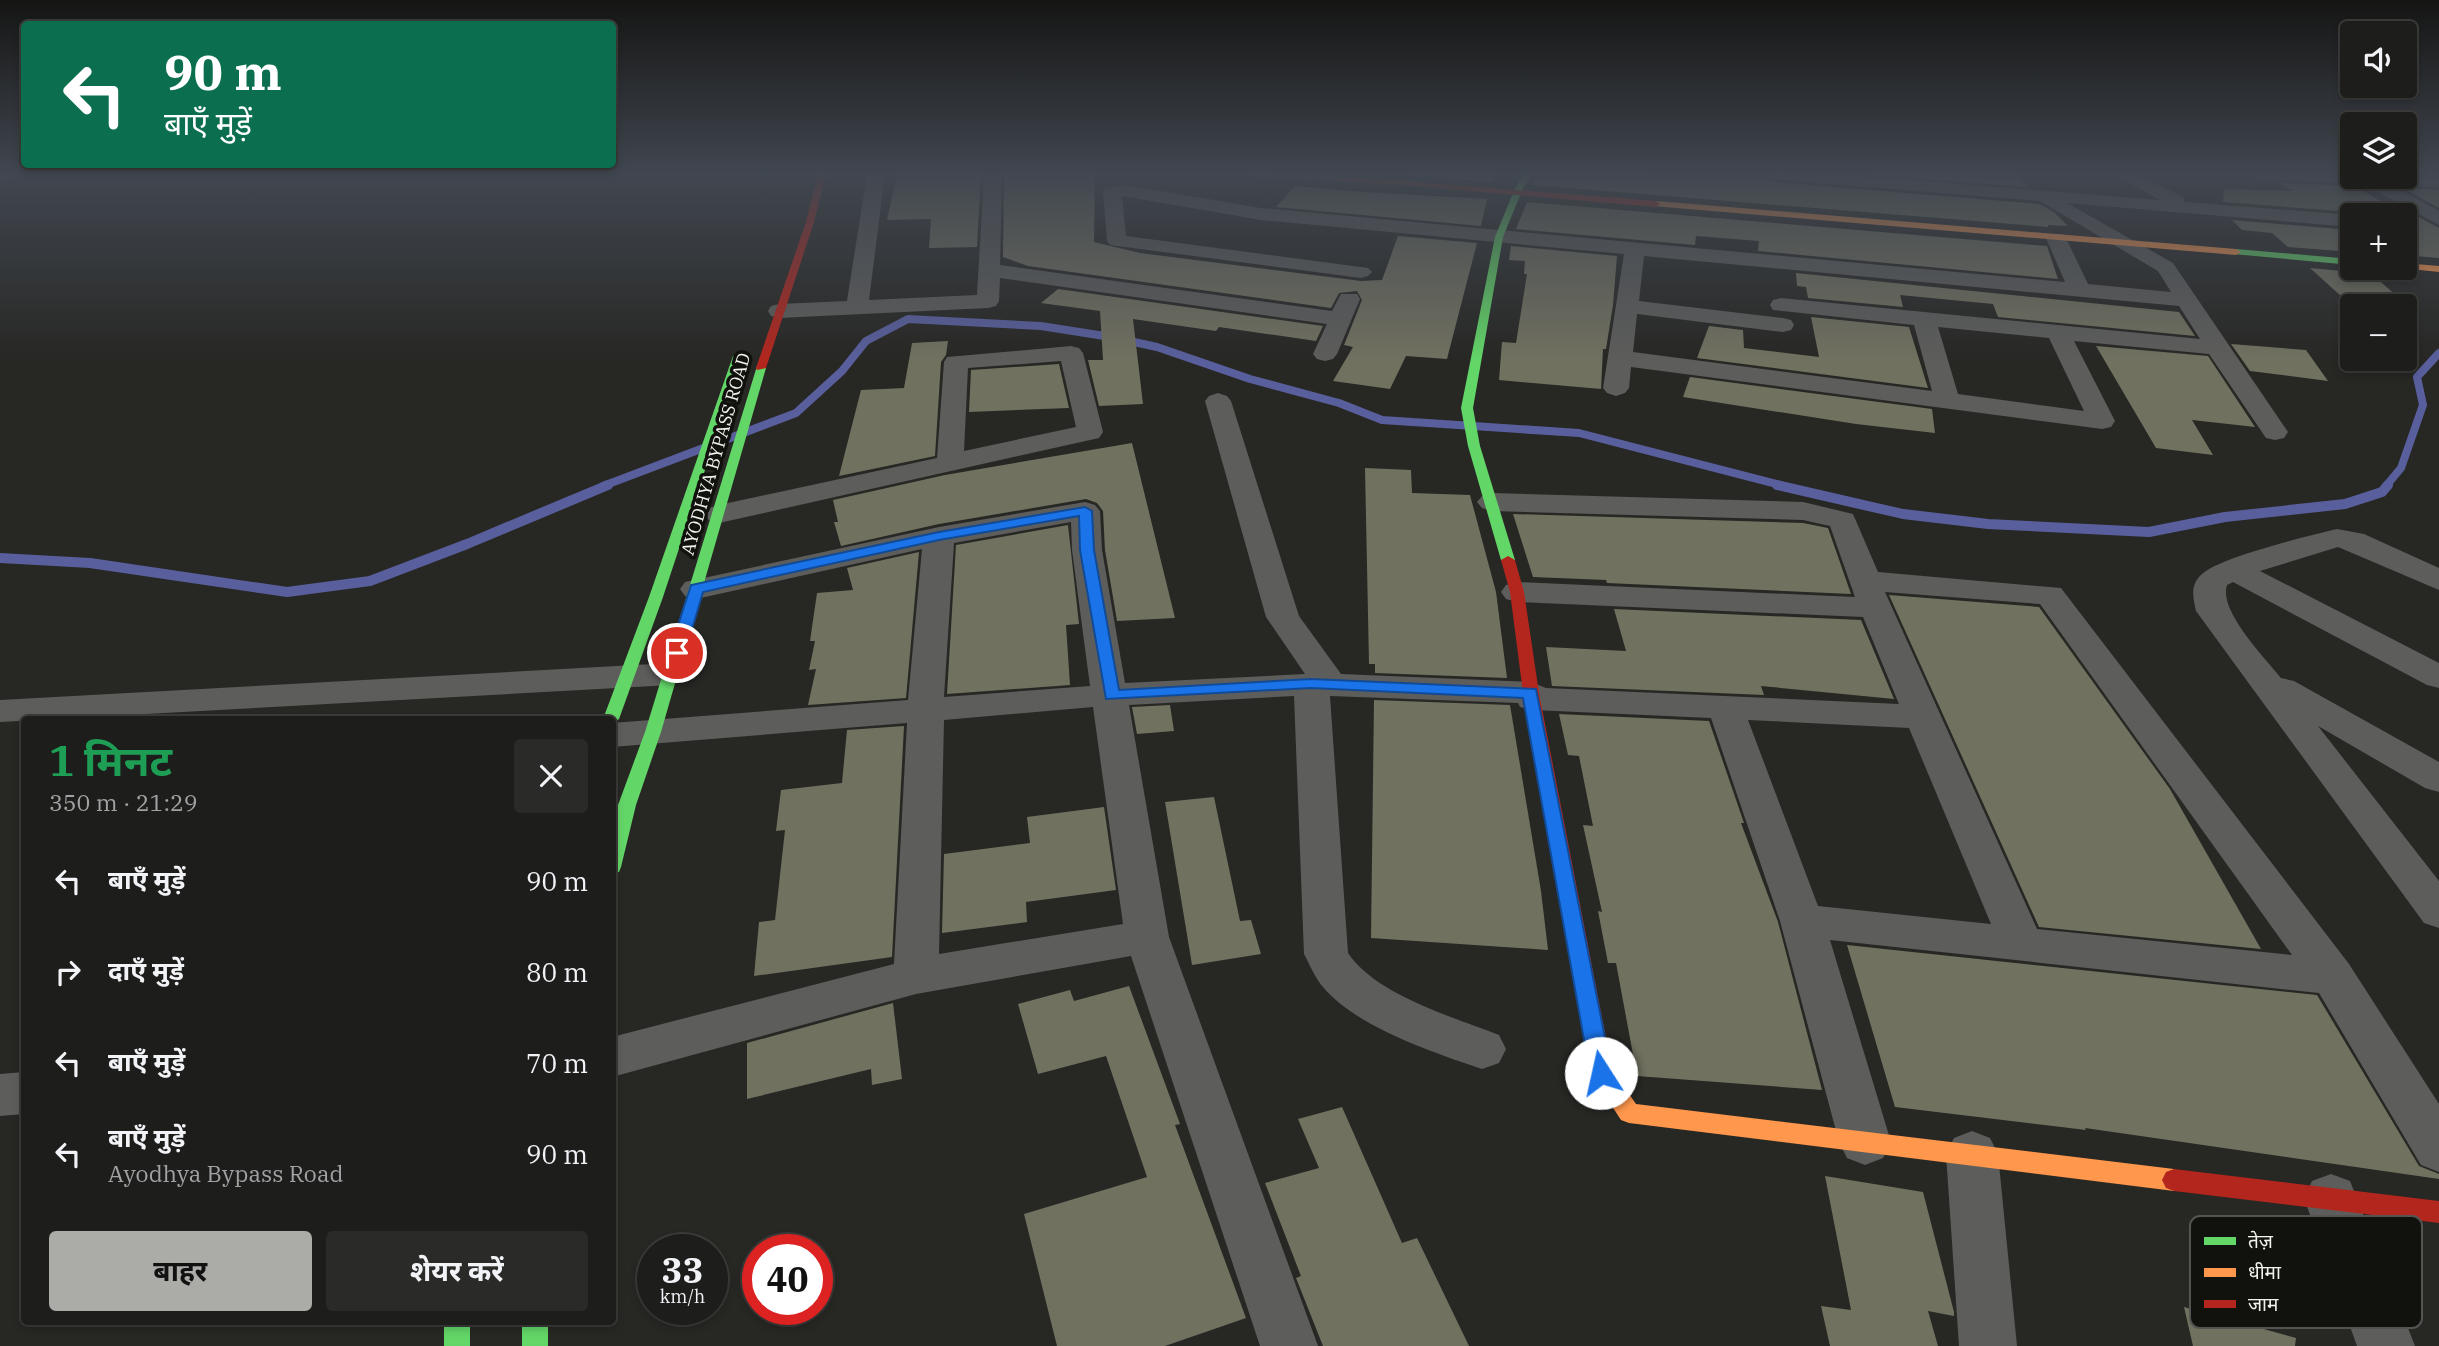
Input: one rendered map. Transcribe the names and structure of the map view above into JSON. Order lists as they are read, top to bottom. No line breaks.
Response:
{"streets":{"street":["AYODHYA BYPASS ROAD"]},"legend":["तेज़","धीमा","जाम"],"page":{"map_buttons":["+","−"],"turn":["90 m","बाएँ मुड़ें"],"heading":["1 मिनट","350 m · 21:29"],"list":[{"name":"बाएँ मुड़ें","value":"90 m"},{"name":"दाएँ मुड़ें","value":"80 m"},{"name":"बाएँ मुड़ें","value":"70 m"},{"name":"बाएँ मुड़ें","note":"Ayodhya Bypass Road","value":"90 m"}],"buttons":["बाहर","शेयर करें"],"speed":"33 km/h","limit":"40"}}
